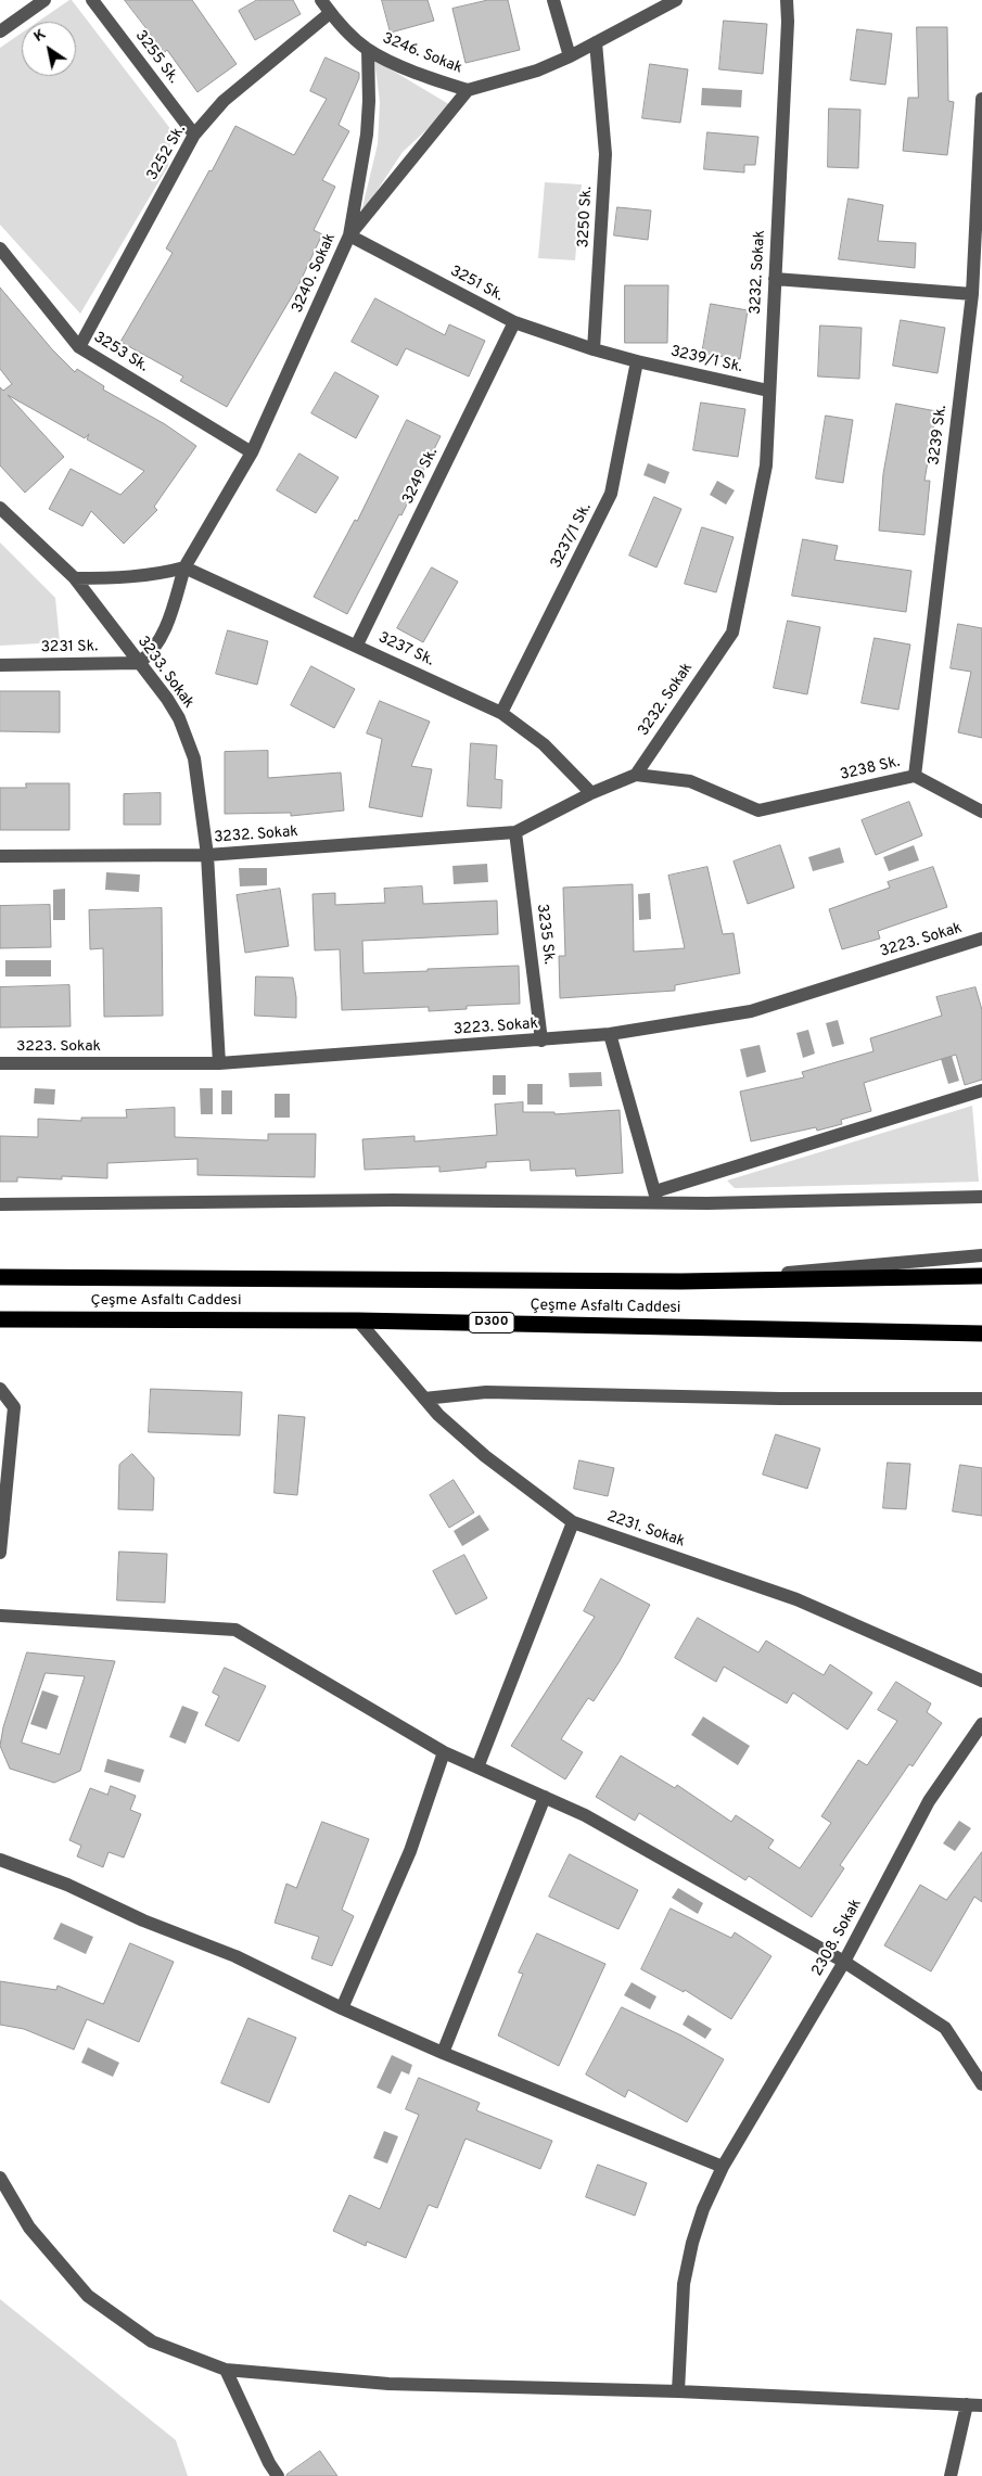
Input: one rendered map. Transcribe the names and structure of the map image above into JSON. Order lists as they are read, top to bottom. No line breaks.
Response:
{"streets":{"highway":["Çeşme Asfaltı Caddesi","D300"],"street":["3246. Sokak","3255 Sk.","3252 Sk.","3250 Sk.","3232. Sokak","3240. Sokak","3251 Sk.","3253 Sk.","3239/1 Sk.","3239 Sk.","3249 Sk.","3237/1 Sk.","3231 Sk.","3237 Sk.","3233. Sokak","3238 Sk.","3235 Sk.","3223. Sokak","2231. Sokak","2308. Sokak"]},"crossings":[["3246. Sokak","3252 Sk."],["3246. Sokak","3240. Sokak"],["3255 Sk.","3252 Sk."],["3252 Sk.","3253 Sk."],["3250 Sk.","3251 Sk."],["3232. Sokak","3239/1 Sk."],["3232. Sokak","3237 Sk."],["3232. Sokak","3233. Sokak"],["3232. Sokak","3238 Sk."],["3232. Sokak","3235 Sk."],["3240. Sokak","3251 Sk."],["3240. Sokak","3253 Sk."],["3240. Sokak","3231 Sk."],["3240. Sokak","3237 Sk."],["3240. Sokak","3233. Sokak"],["3251 Sk.","3249 Sk."],["3239/1 Sk.","3237/1 Sk."],["3239 Sk.","3238 Sk."],["3249 Sk.","3237 Sk."],["3237/1 Sk.","3237 Sk."],["3231 Sk.","3233. Sokak"],["3233. Sokak","3223. Sokak"],["3235 Sk.","3223. Sokak"],["Çeşme Asfaltı Caddesi","2231. Sokak"]],"north":"top left"}
